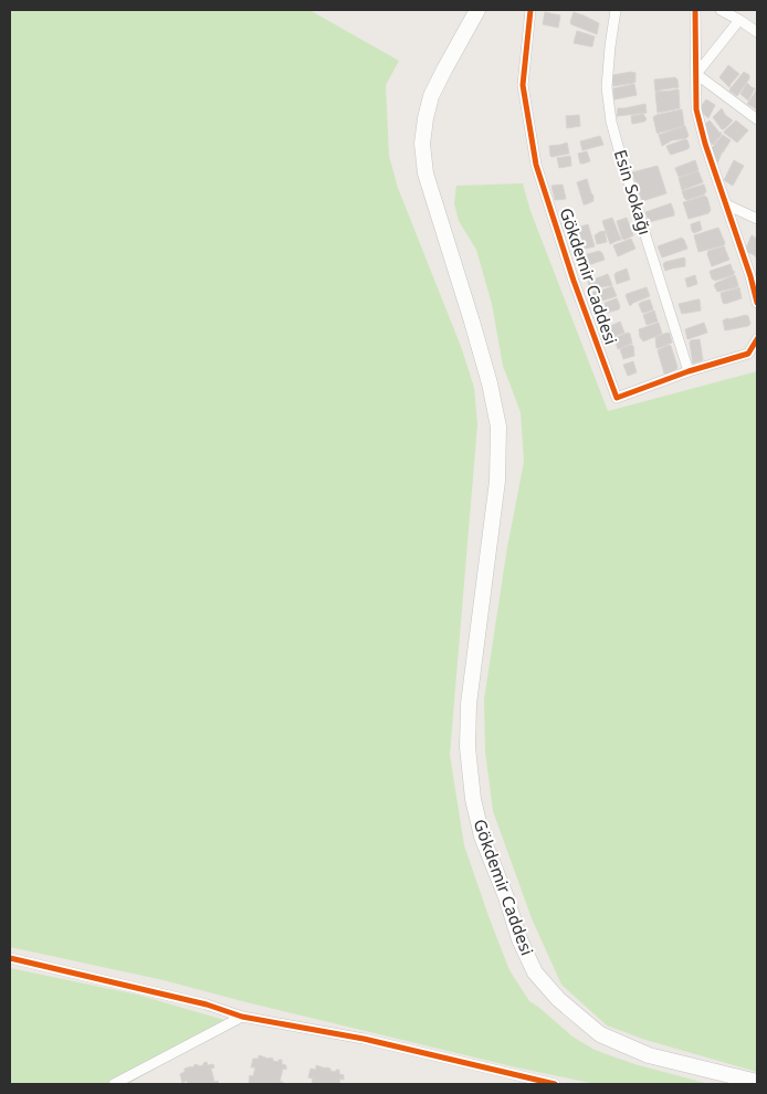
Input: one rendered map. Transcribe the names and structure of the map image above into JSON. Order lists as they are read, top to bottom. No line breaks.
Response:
{"streets":{"main road":["Gökdemir Caddesi"],"street":["Esin Sokağı"]},"crossings":[["Esin Sokağı","Gökdemir Caddesi"]]}
